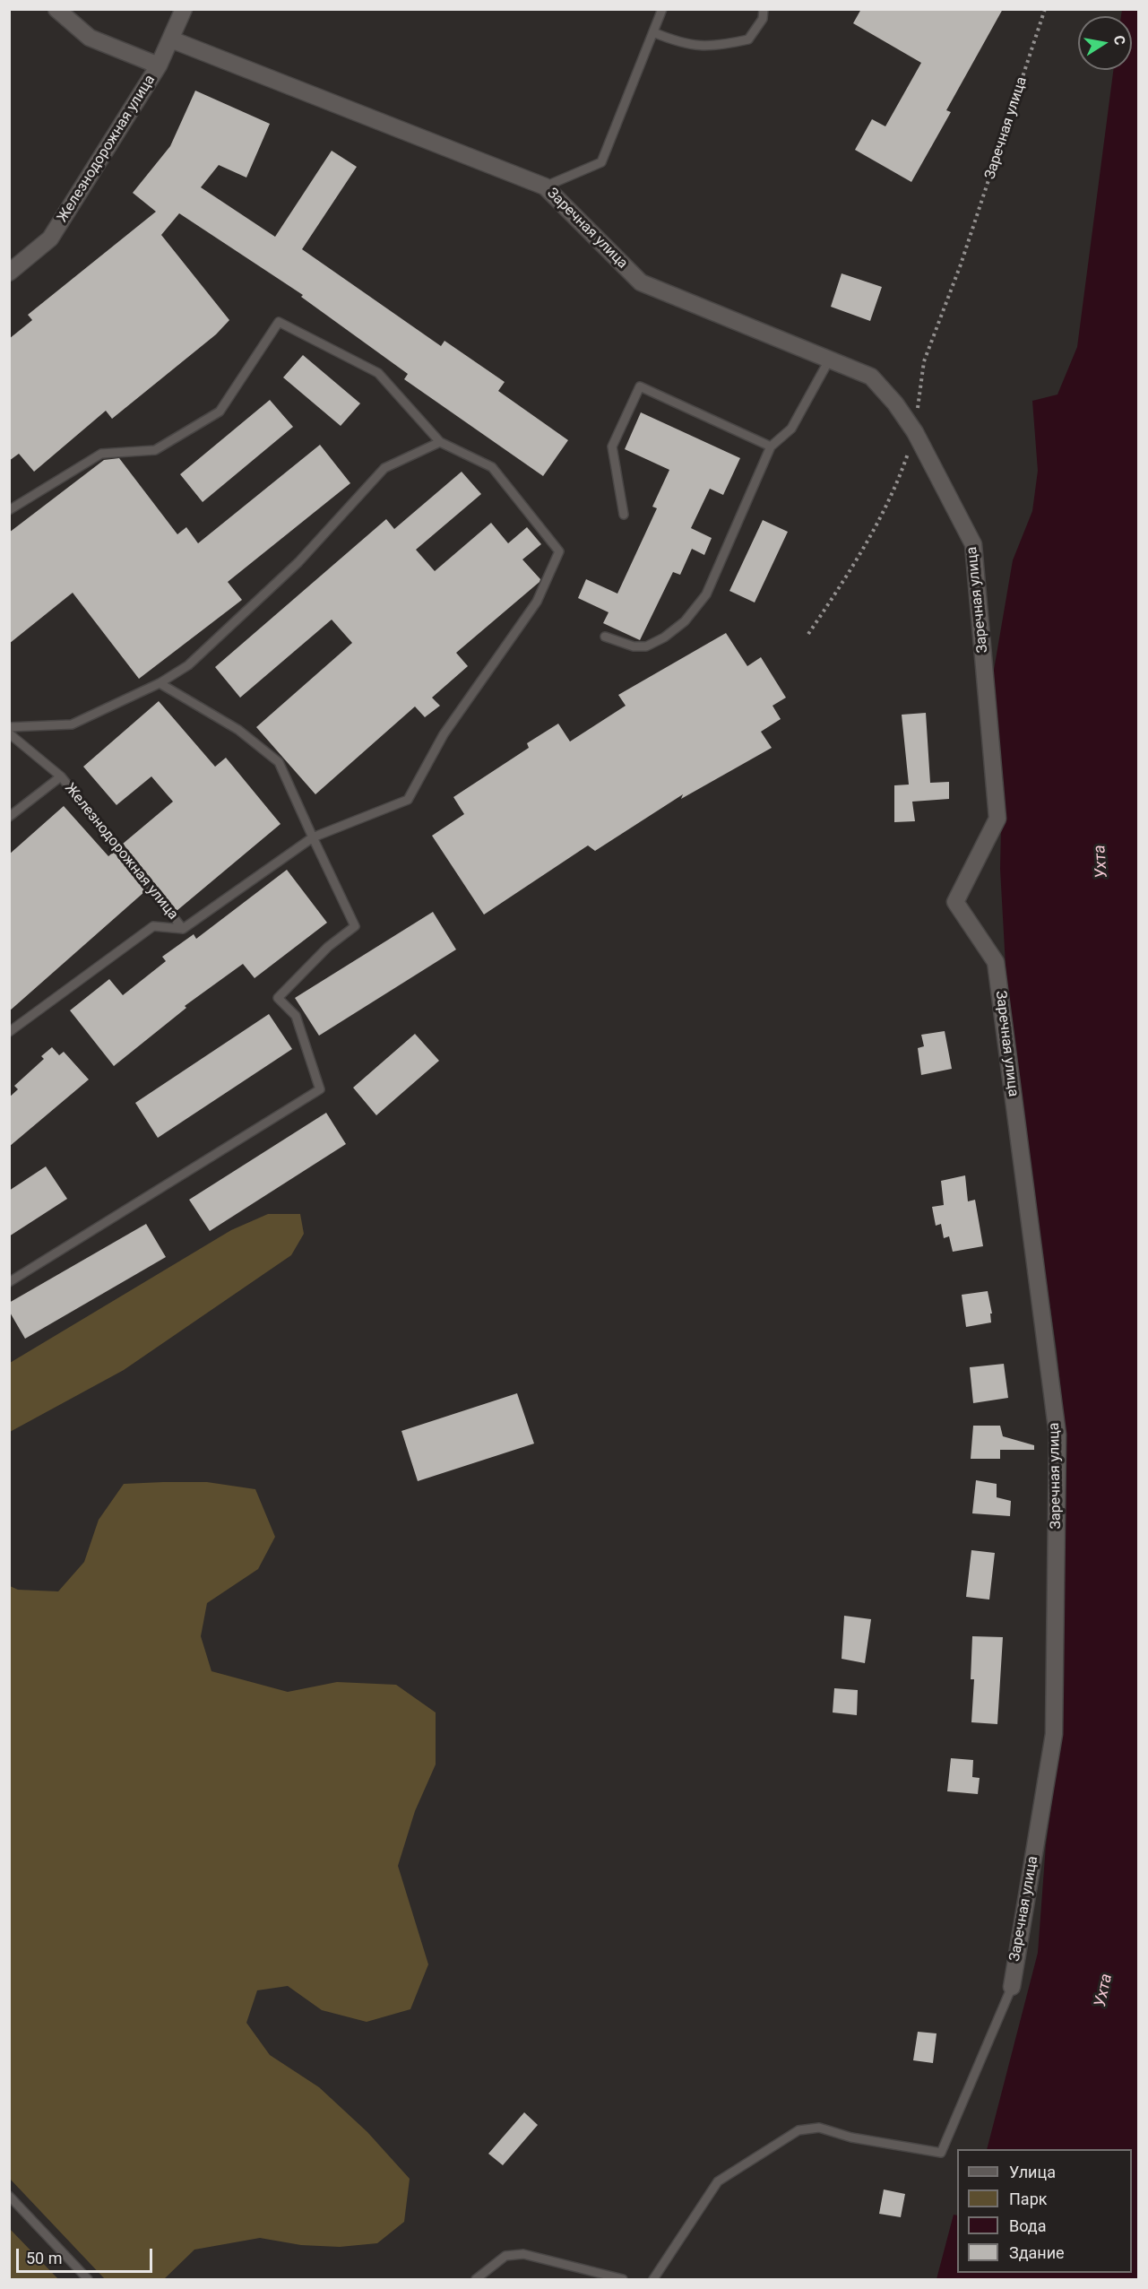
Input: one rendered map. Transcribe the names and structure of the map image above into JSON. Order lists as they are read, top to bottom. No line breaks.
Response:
{"streets":{"street":["Заречная улица","Железнодорожная улица"]},"crossings":[["Заречная улица","Железнодорожная улица"]],"water":["Ухта"],"legend":["Улица","Парк","Вода","Здание"],"scale_bar":"50 m","north":"right"}
